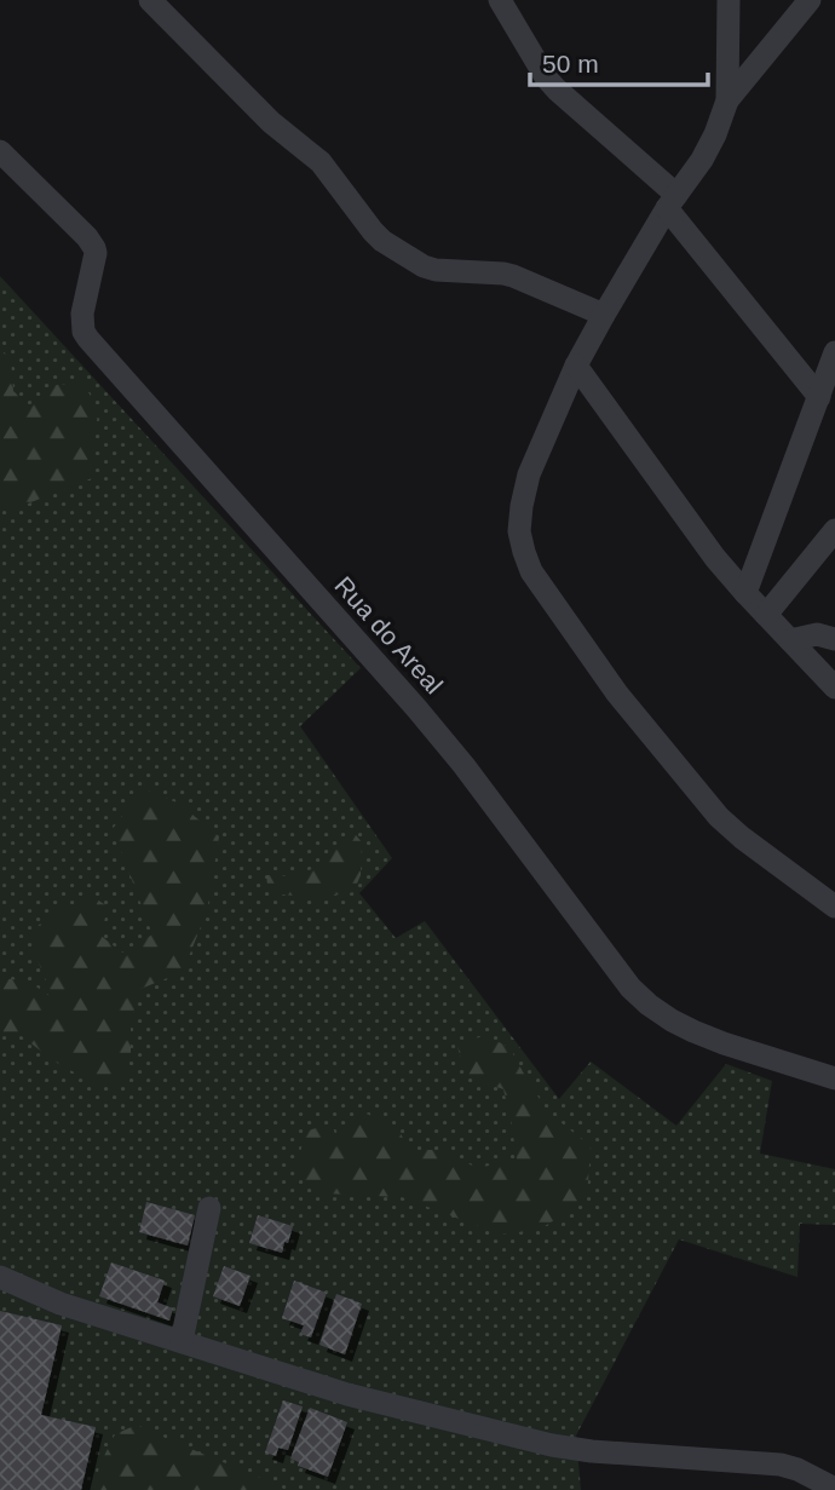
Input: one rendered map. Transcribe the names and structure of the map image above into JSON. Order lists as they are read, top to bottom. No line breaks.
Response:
{"streets":{"street":["Rua do Areal"]},"scale_bar":"50 m"}
